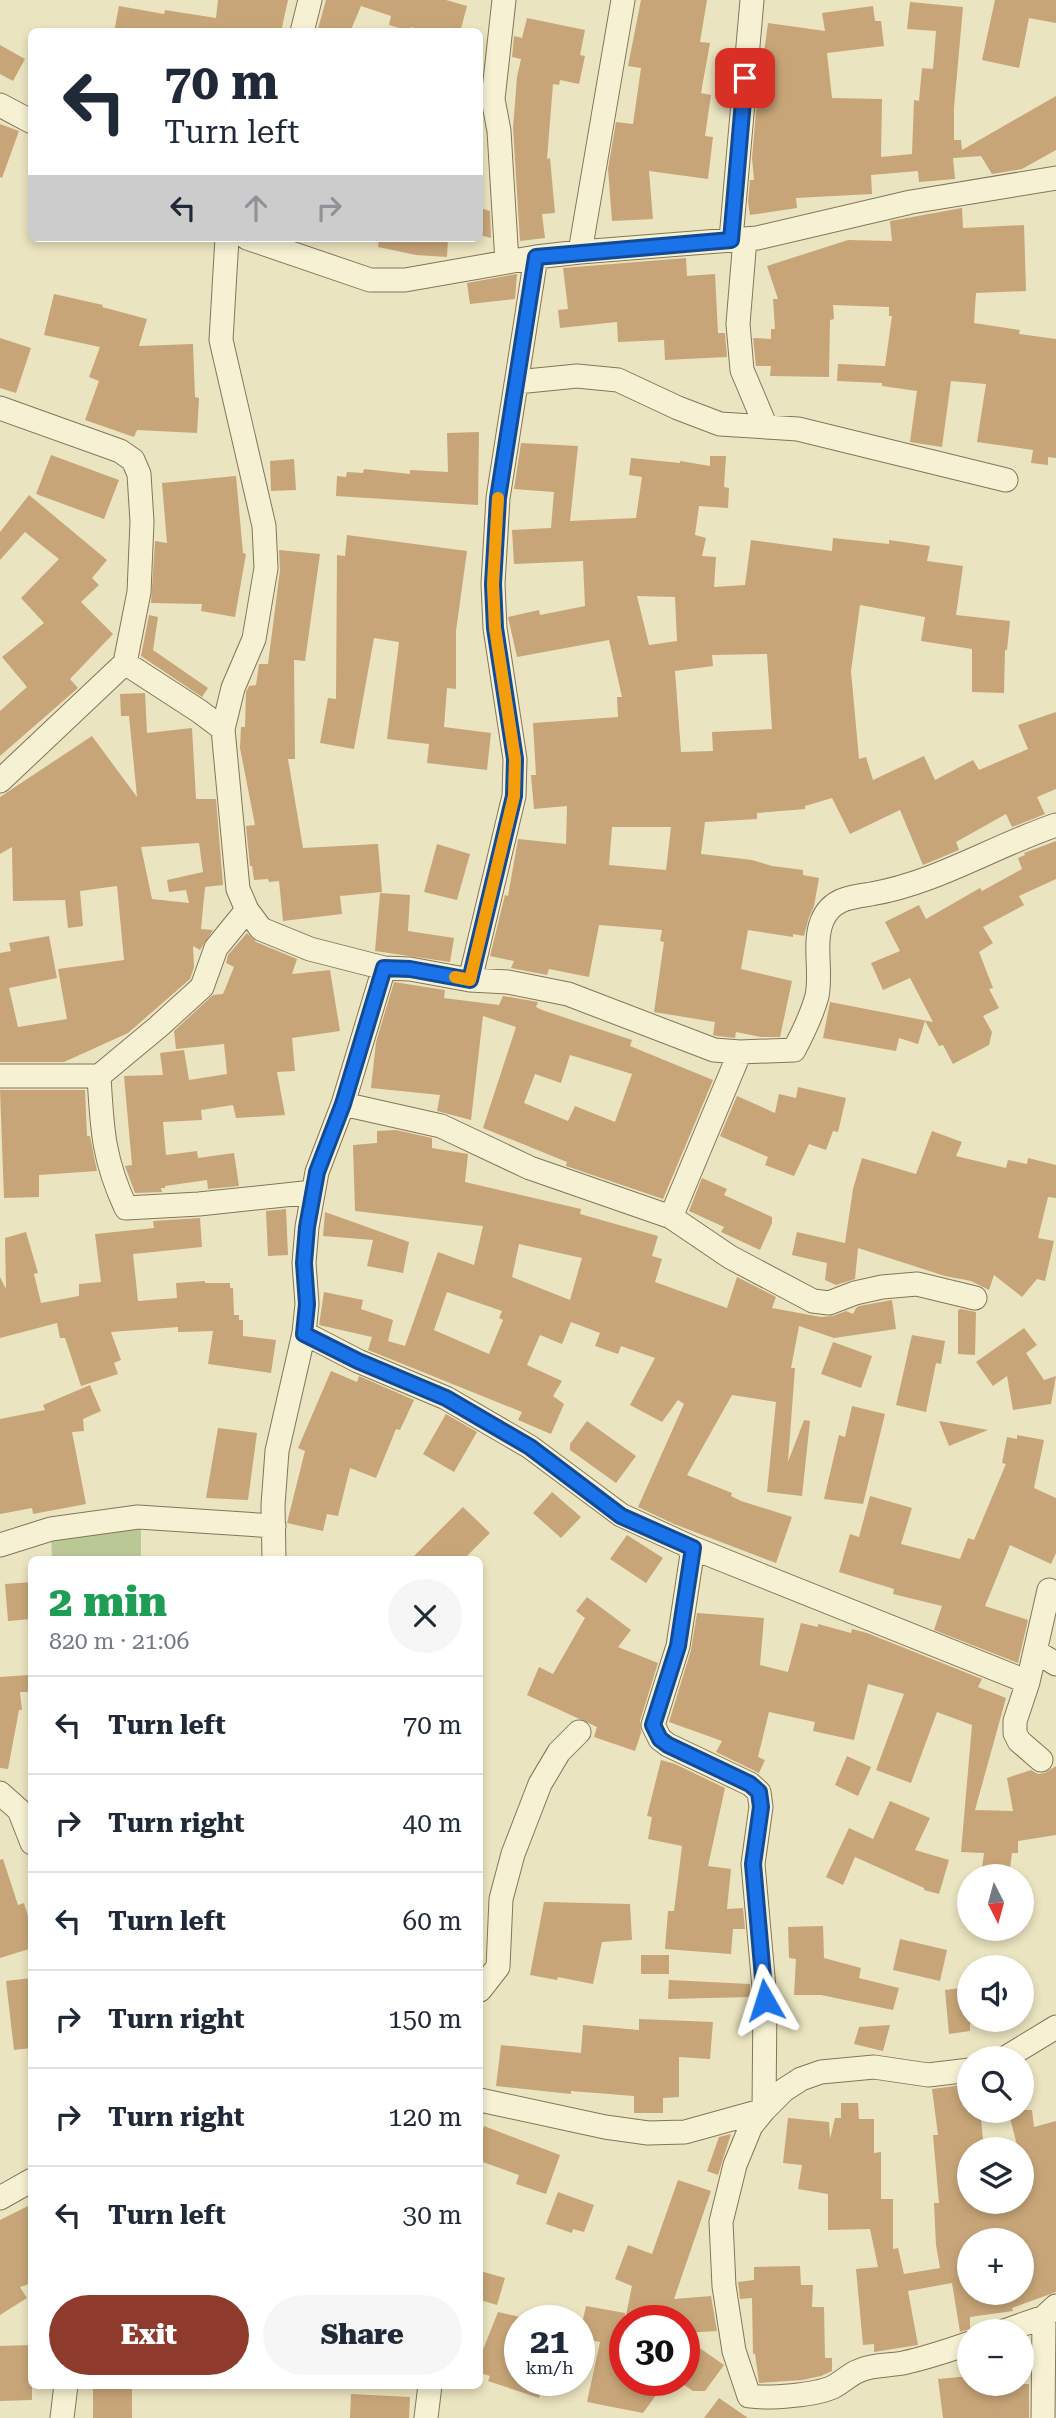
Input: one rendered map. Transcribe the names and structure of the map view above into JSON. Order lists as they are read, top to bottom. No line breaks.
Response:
{"north":"bottom","page":{"turn":["70 m","Turn left"],"heading":["2 min","820 m · 21:06"],"list":[{"name":"Turn left","value":"70 m"},{"name":"Turn right","value":"40 m"},{"name":"Turn left","value":"60 m"},{"name":"Turn right","value":"150 m"},{"name":"Turn right","value":"120 m"},{"name":"Turn left","value":"30 m"}],"map_buttons":["+","−"],"buttons":["Exit","Share"],"speed":"21 km/h","limit":"30"}}
